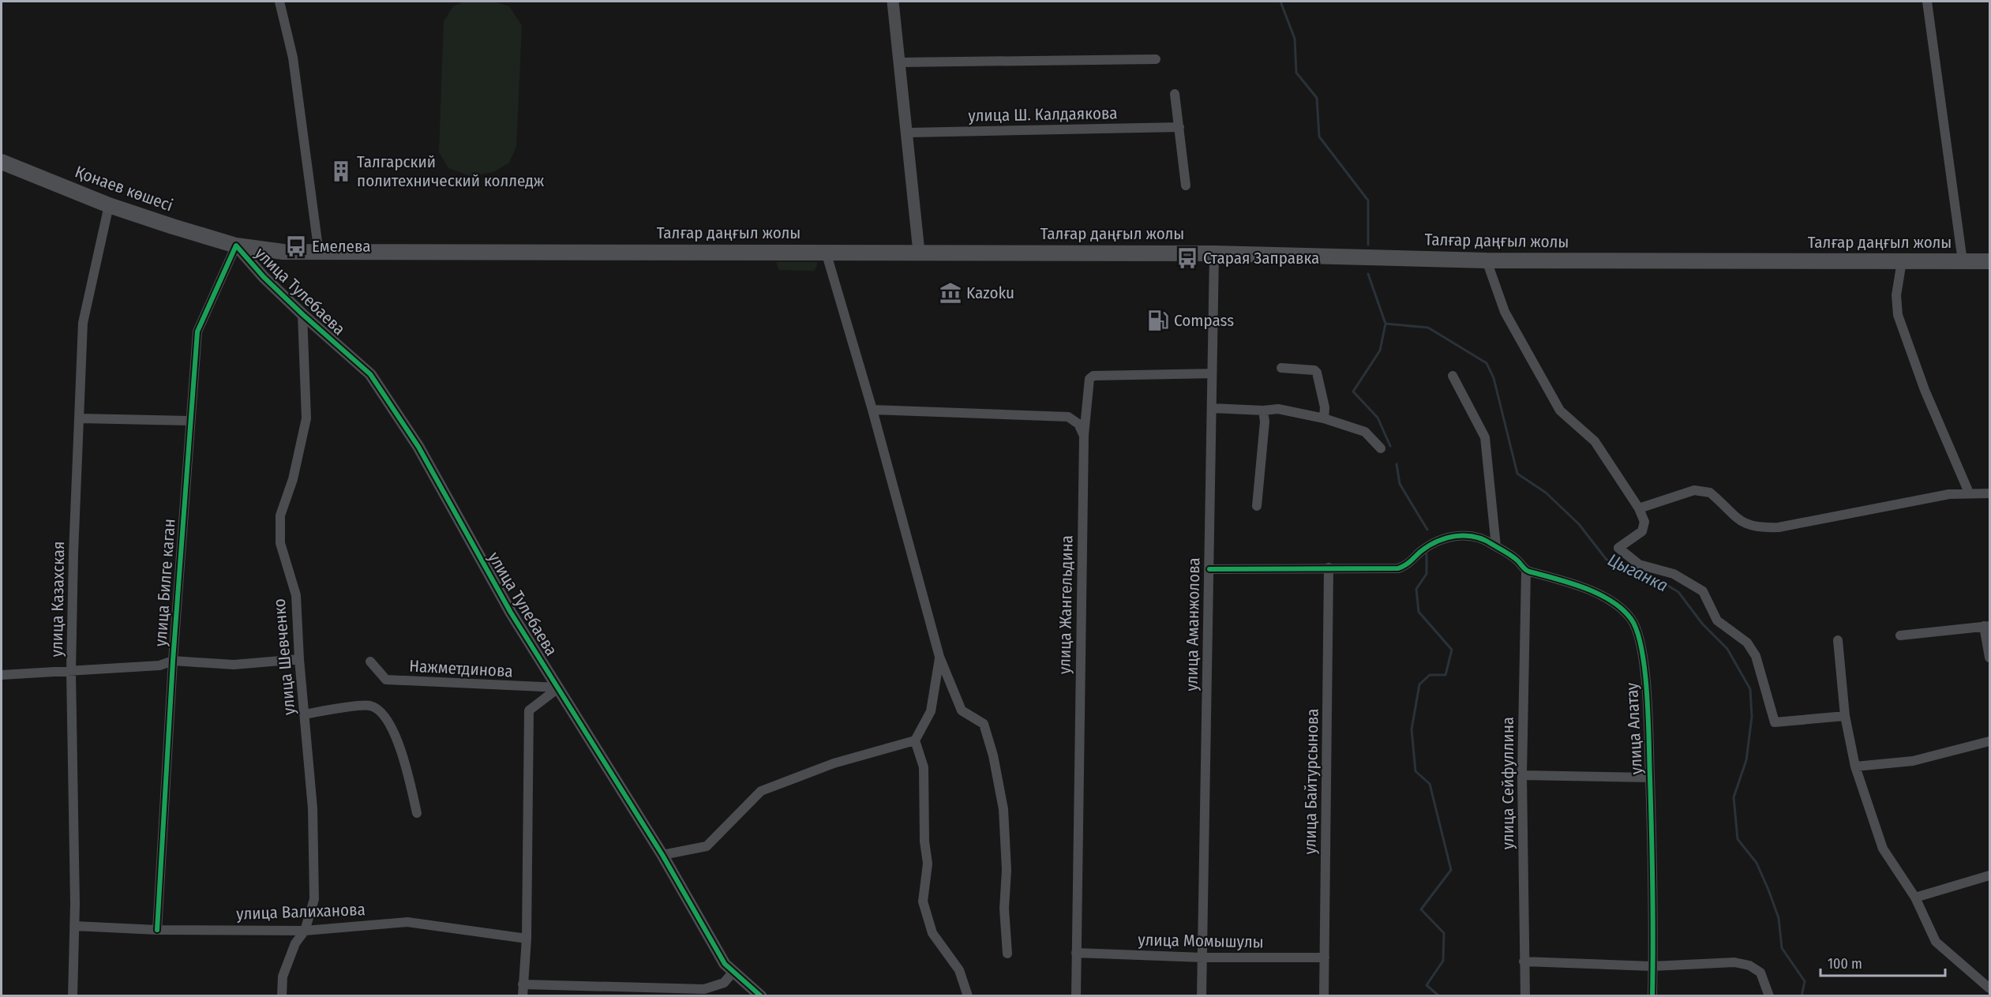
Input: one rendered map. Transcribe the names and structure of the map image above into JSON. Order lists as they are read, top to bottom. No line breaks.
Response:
{"streets":{"main road":["Қонаев көшесі","Талғар даңғыл жолы"],"street":["улица Ш. Калдаякова","улица Тулебаева","улица Билге каган","улица Казахская","улица Жангельдина","улица Аманжолова","улица Шевченко","Нажметдинова","улица Алатау","улица Байтурсынова","улица Сейфуллина","улица Валиханова","улица Момышулы"]},"crossings":[["Қонаев көшесі","Талғар даңғыл жолы"],["Қонаев көшесі","улица Тулебаева"],["Қонаев көшесі","улица Билге каган"],["Қонаев көшесі","улица Казахская"],["Талғар даңғыл жолы","улица Тулебаева"],["Талғар даңғыл жолы","улица Билге каган"],["Талғар даңғыл жолы","улица Аманжолова"],["улица Тулебаева","улица Билге каган"],["улица Тулебаева","улица Шевченко"],["улица Тулебаева","Нажметдинова"],["улица Билге каган","улица Валиханова"],["улица Казахская","улица Валиханова"],["улица Жангельдина","улица Аманжолова"],["улица Жангельдина","улица Момышулы"],["улица Аманжолова","улица Алатау"],["улица Аманжолова","улица Момышулы"],["улица Шевченко","улица Валиханова"],["улица Алатау","улица Байтурсынова"],["улица Алатау","улица Сейфуллина"],["улица Байтурсынова","улица Момышулы"]],"water":["Цыганка"],"places":{"building":["Талгарский политехнический колледж"],"bus stop":["Емелева","Старая Заправка"],"museum":["Kazoku"],"fuel station":["Compass"]},"scale_bar":"100 m"}
